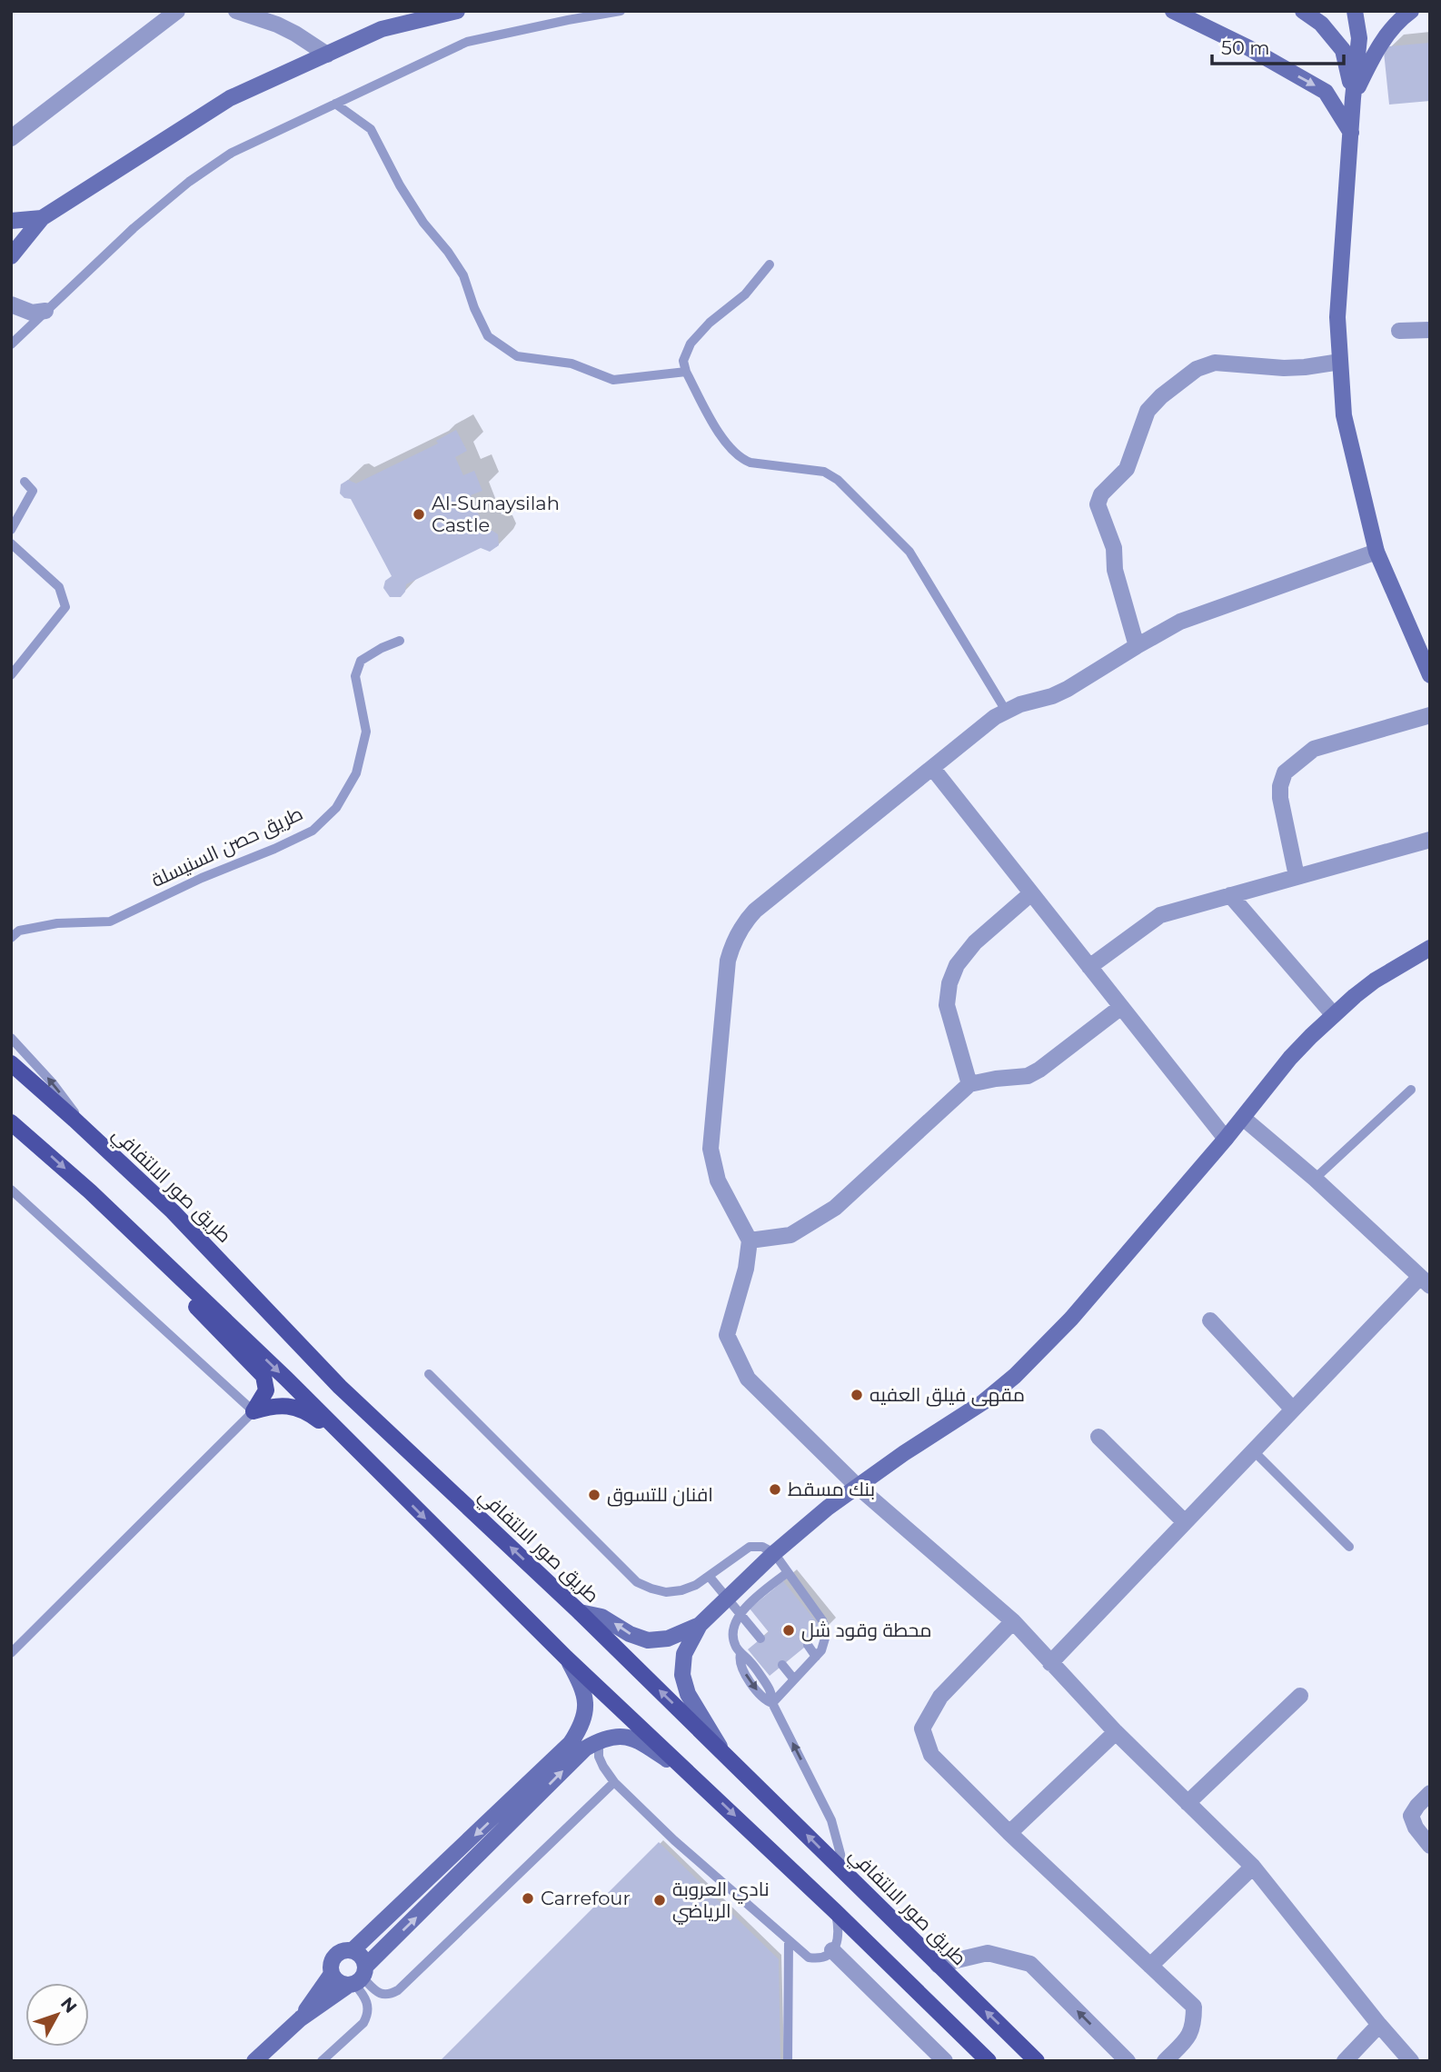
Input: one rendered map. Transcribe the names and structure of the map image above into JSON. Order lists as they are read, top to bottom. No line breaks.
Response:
{"streets":{"main road":["طريق صور الالتفافي"],"lane":["طريق حصن السنيسلة"]},"places":["Al-Sunaysilah Castle","مقهى فيلق العفيه","بنك مسقط","افنان للتسوق","محطة وقود شل","Carrefour","نادي العروبة الرياضي"],"scale_bar":"50 m","north":"top right"}
